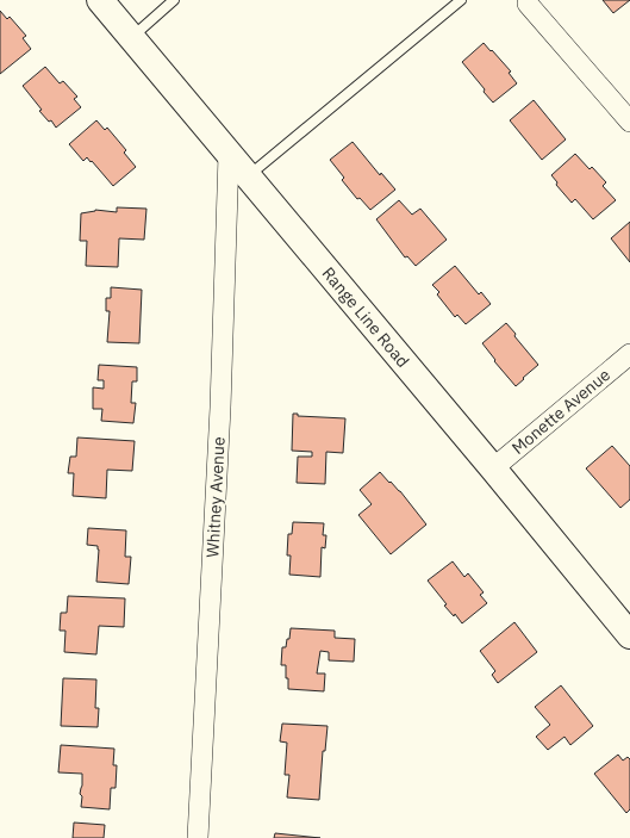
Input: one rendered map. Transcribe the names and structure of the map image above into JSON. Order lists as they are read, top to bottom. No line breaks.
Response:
{"streets":{"main road":["Range Line Road"],"street":["Monette Avenue","Whitney Avenue"]},"crossings":[["Range Line Road","Monette Avenue"],["Range Line Road","Whitney Avenue"]]}
